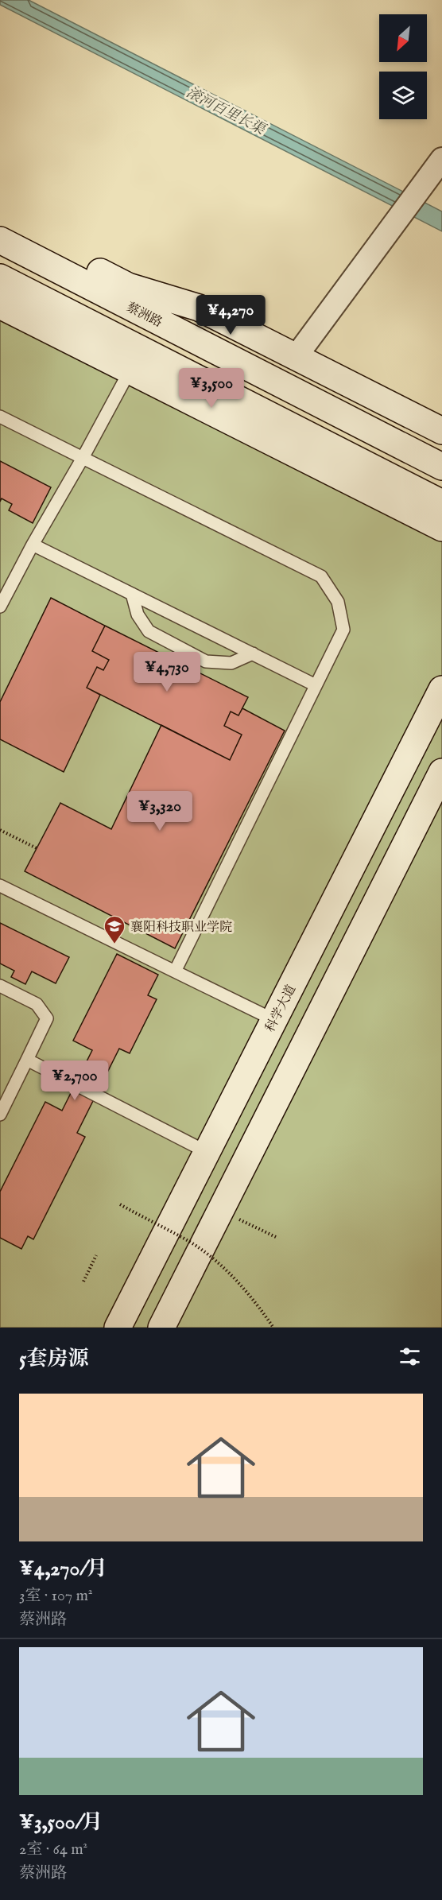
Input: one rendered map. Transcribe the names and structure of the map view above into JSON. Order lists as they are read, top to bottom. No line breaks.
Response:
{"streets":{"main road":["蔡洲路","科学大道"]},"water":["滚河百里长渠"],"places":{"school or university":["襄阳科技职业学院"]},"north":"bottom left","page":{"price":["¥4,270","¥3,500","¥4,730","¥3,320","¥2,700"],"heading":"5套房源","list":[{"name":"¥4,270/月","note":"3室 · 107 m² · 蔡洲路"},{"name":"¥3,500/月","note":"2室 · 64 m² · 蔡洲路"}]}}
